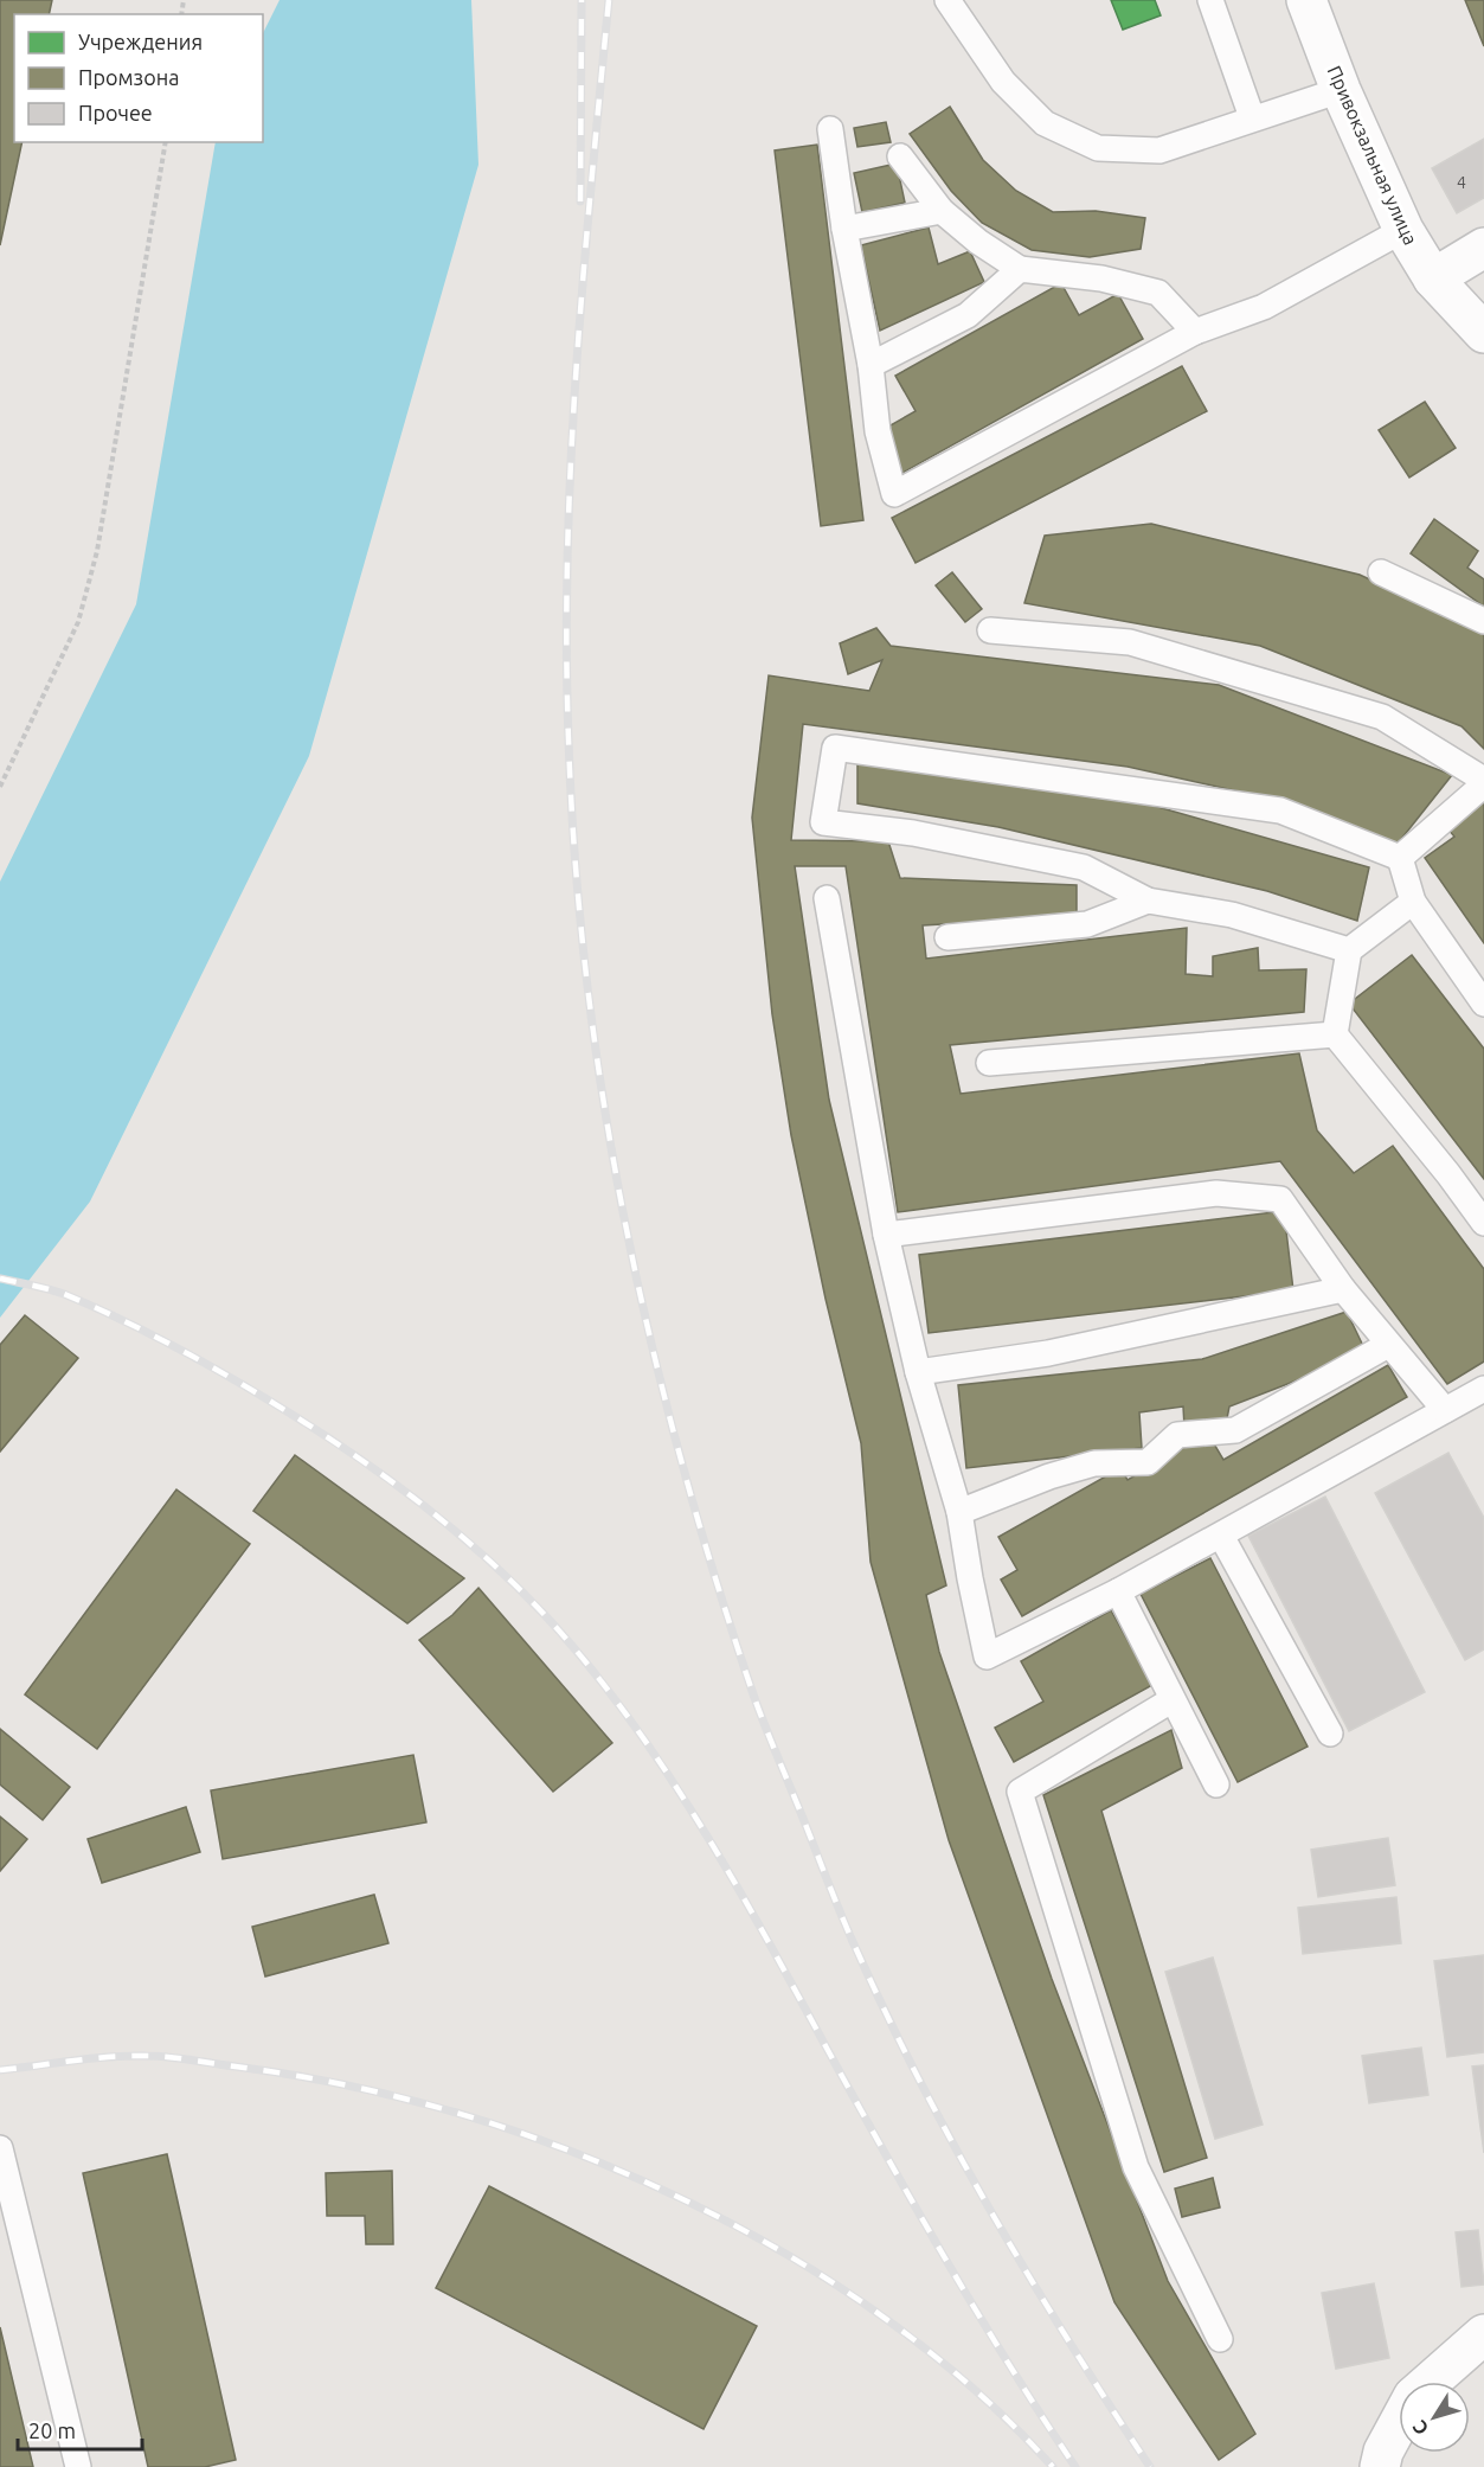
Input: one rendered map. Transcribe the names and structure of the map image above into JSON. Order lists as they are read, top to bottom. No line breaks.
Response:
{"streets":{"street":["Привокзальная улица"]},"house_numbers":["4"],"legend":["Учреждения","Промзона","Прочее"],"scale_bar":"20 m","north":"bottom left"}
